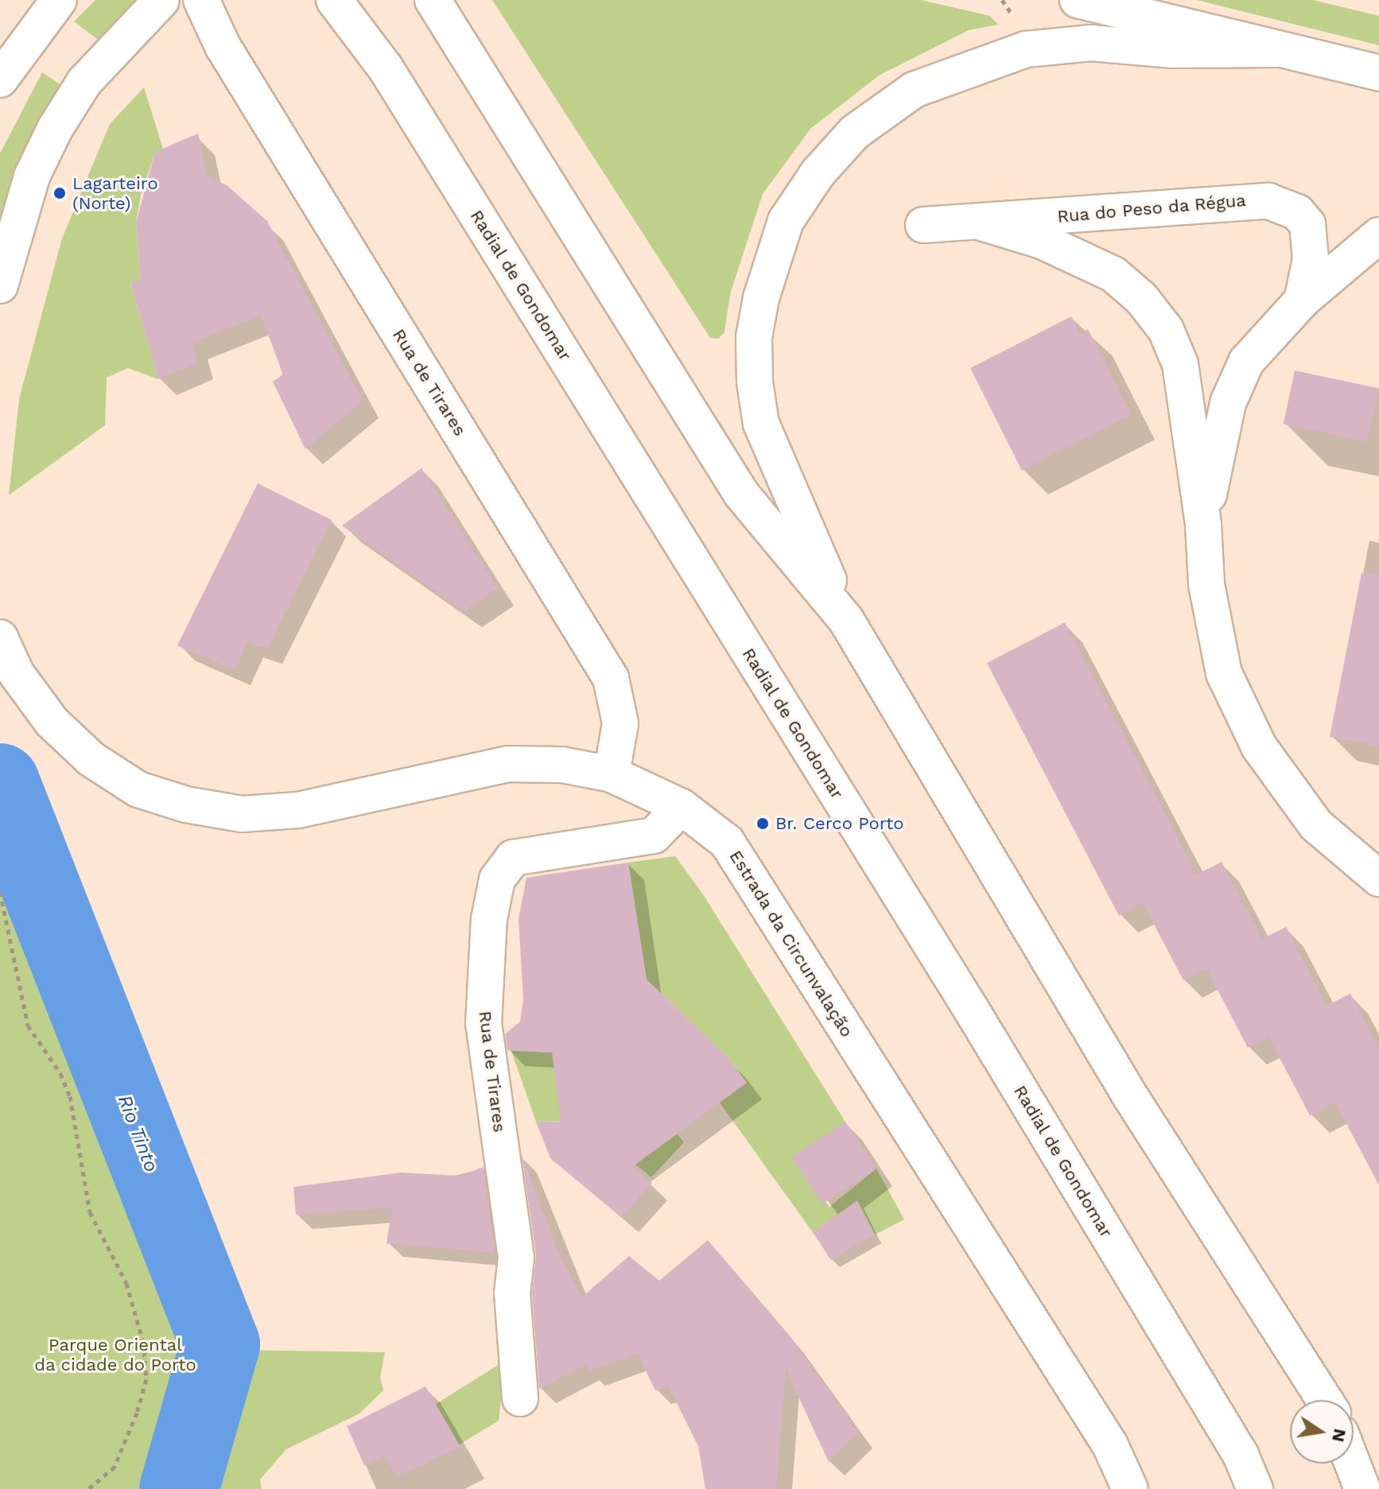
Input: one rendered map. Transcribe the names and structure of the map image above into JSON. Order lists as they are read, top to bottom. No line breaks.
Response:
{"streets":{"main road":["Rua do Peso da Régua","Radial de Gondomar","Rua de Tirares","Estrada da Circunvalação"]},"crossings":[["Rua de Tirares","Estrada da Circunvalação"]],"water":["Rio Tinto"],"parks":["Parque Oriental da cidade do Porto"],"places":["Lagarteiro (Norte)","Br. Cerco Porto"],"north":"right"}
